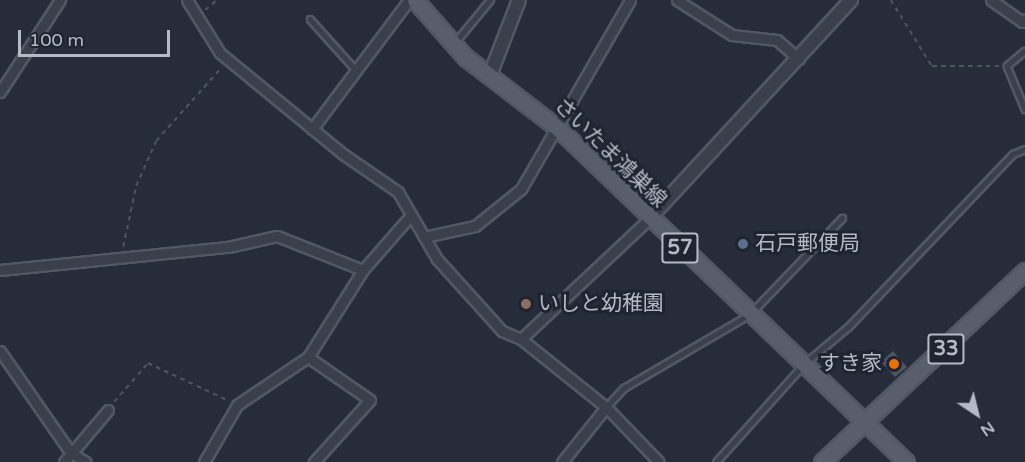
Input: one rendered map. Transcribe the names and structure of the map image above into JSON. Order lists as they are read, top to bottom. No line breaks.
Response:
{"streets":{"main road":["さいたま鴻巣線","57","33"]},"crossings":[["さいたま鴻巣線","33"]],"places":["石戸郵便局","いしと幼稚園","すき家"],"scale_bar":"100 m","north":"bottom right"}
